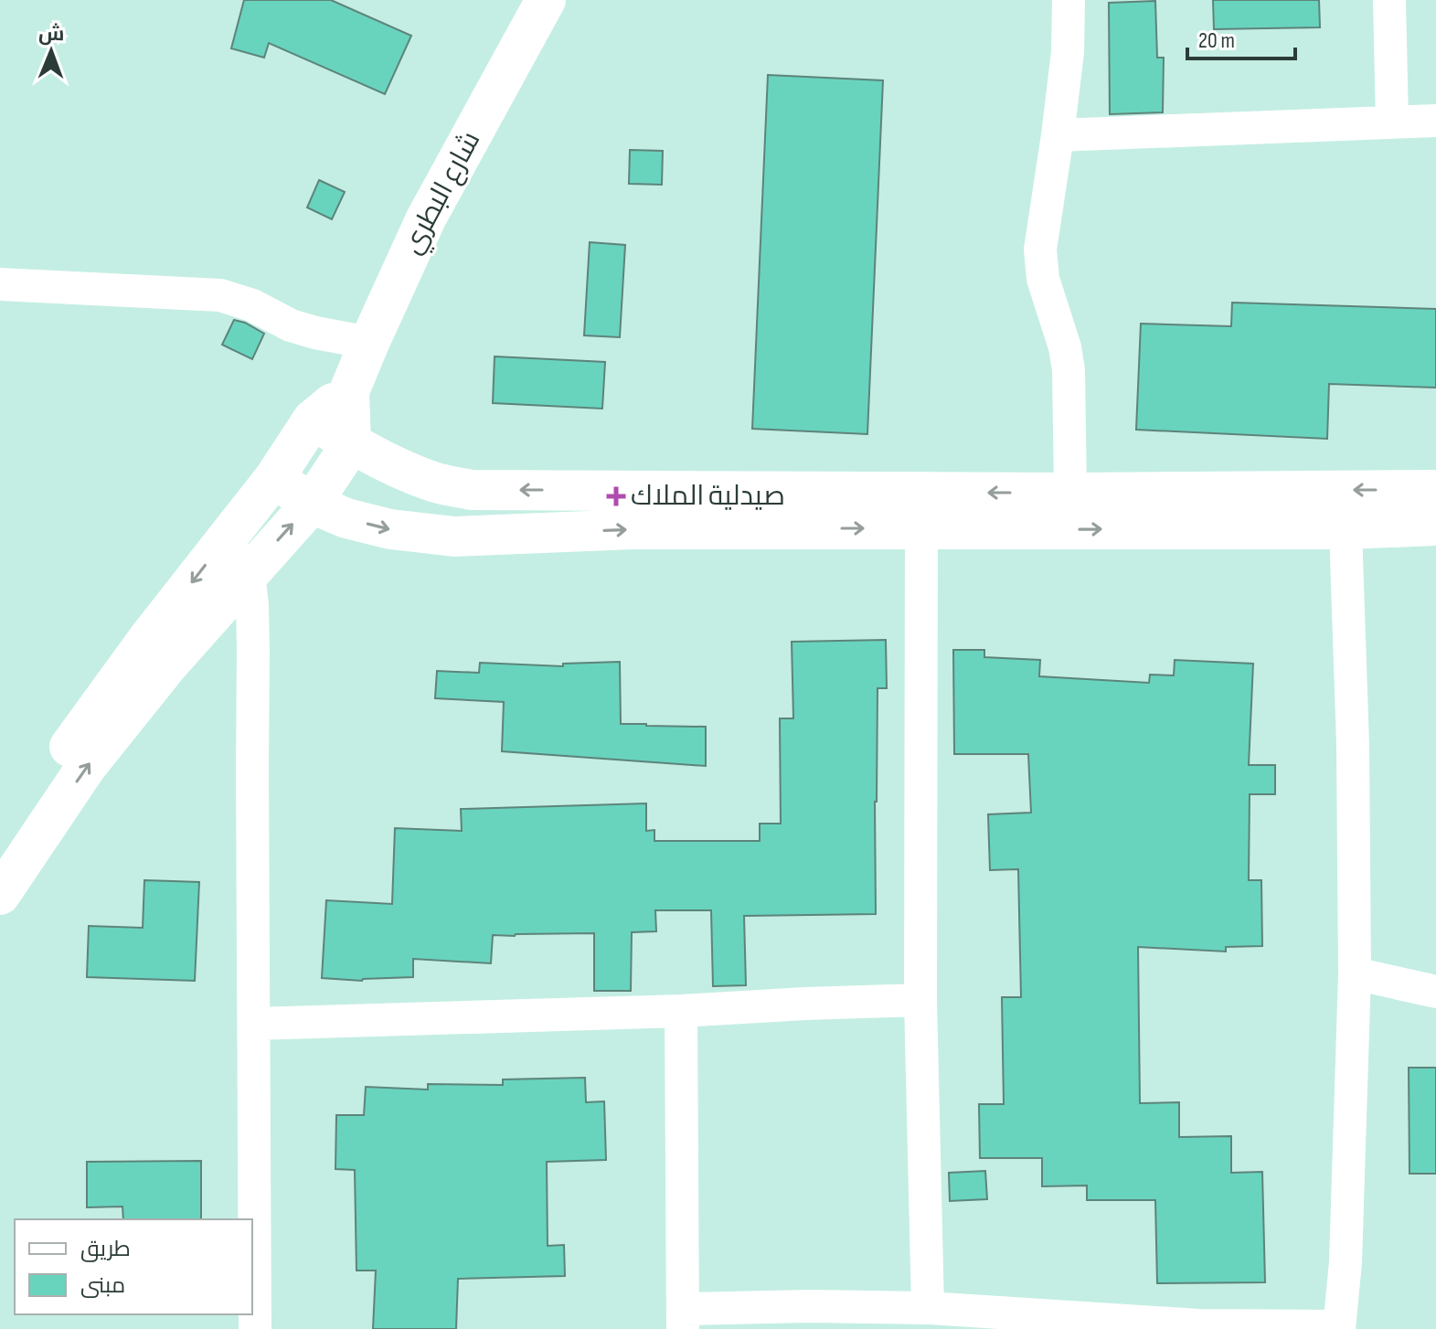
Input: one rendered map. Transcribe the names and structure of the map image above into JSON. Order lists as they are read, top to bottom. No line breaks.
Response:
{"streets":{"main road":["شارع البطري"]},"places":{"health":["صيدلية الملاك"]},"legend":["طريق","مبنى"],"scale_bar":"20 m","north":"top"}
